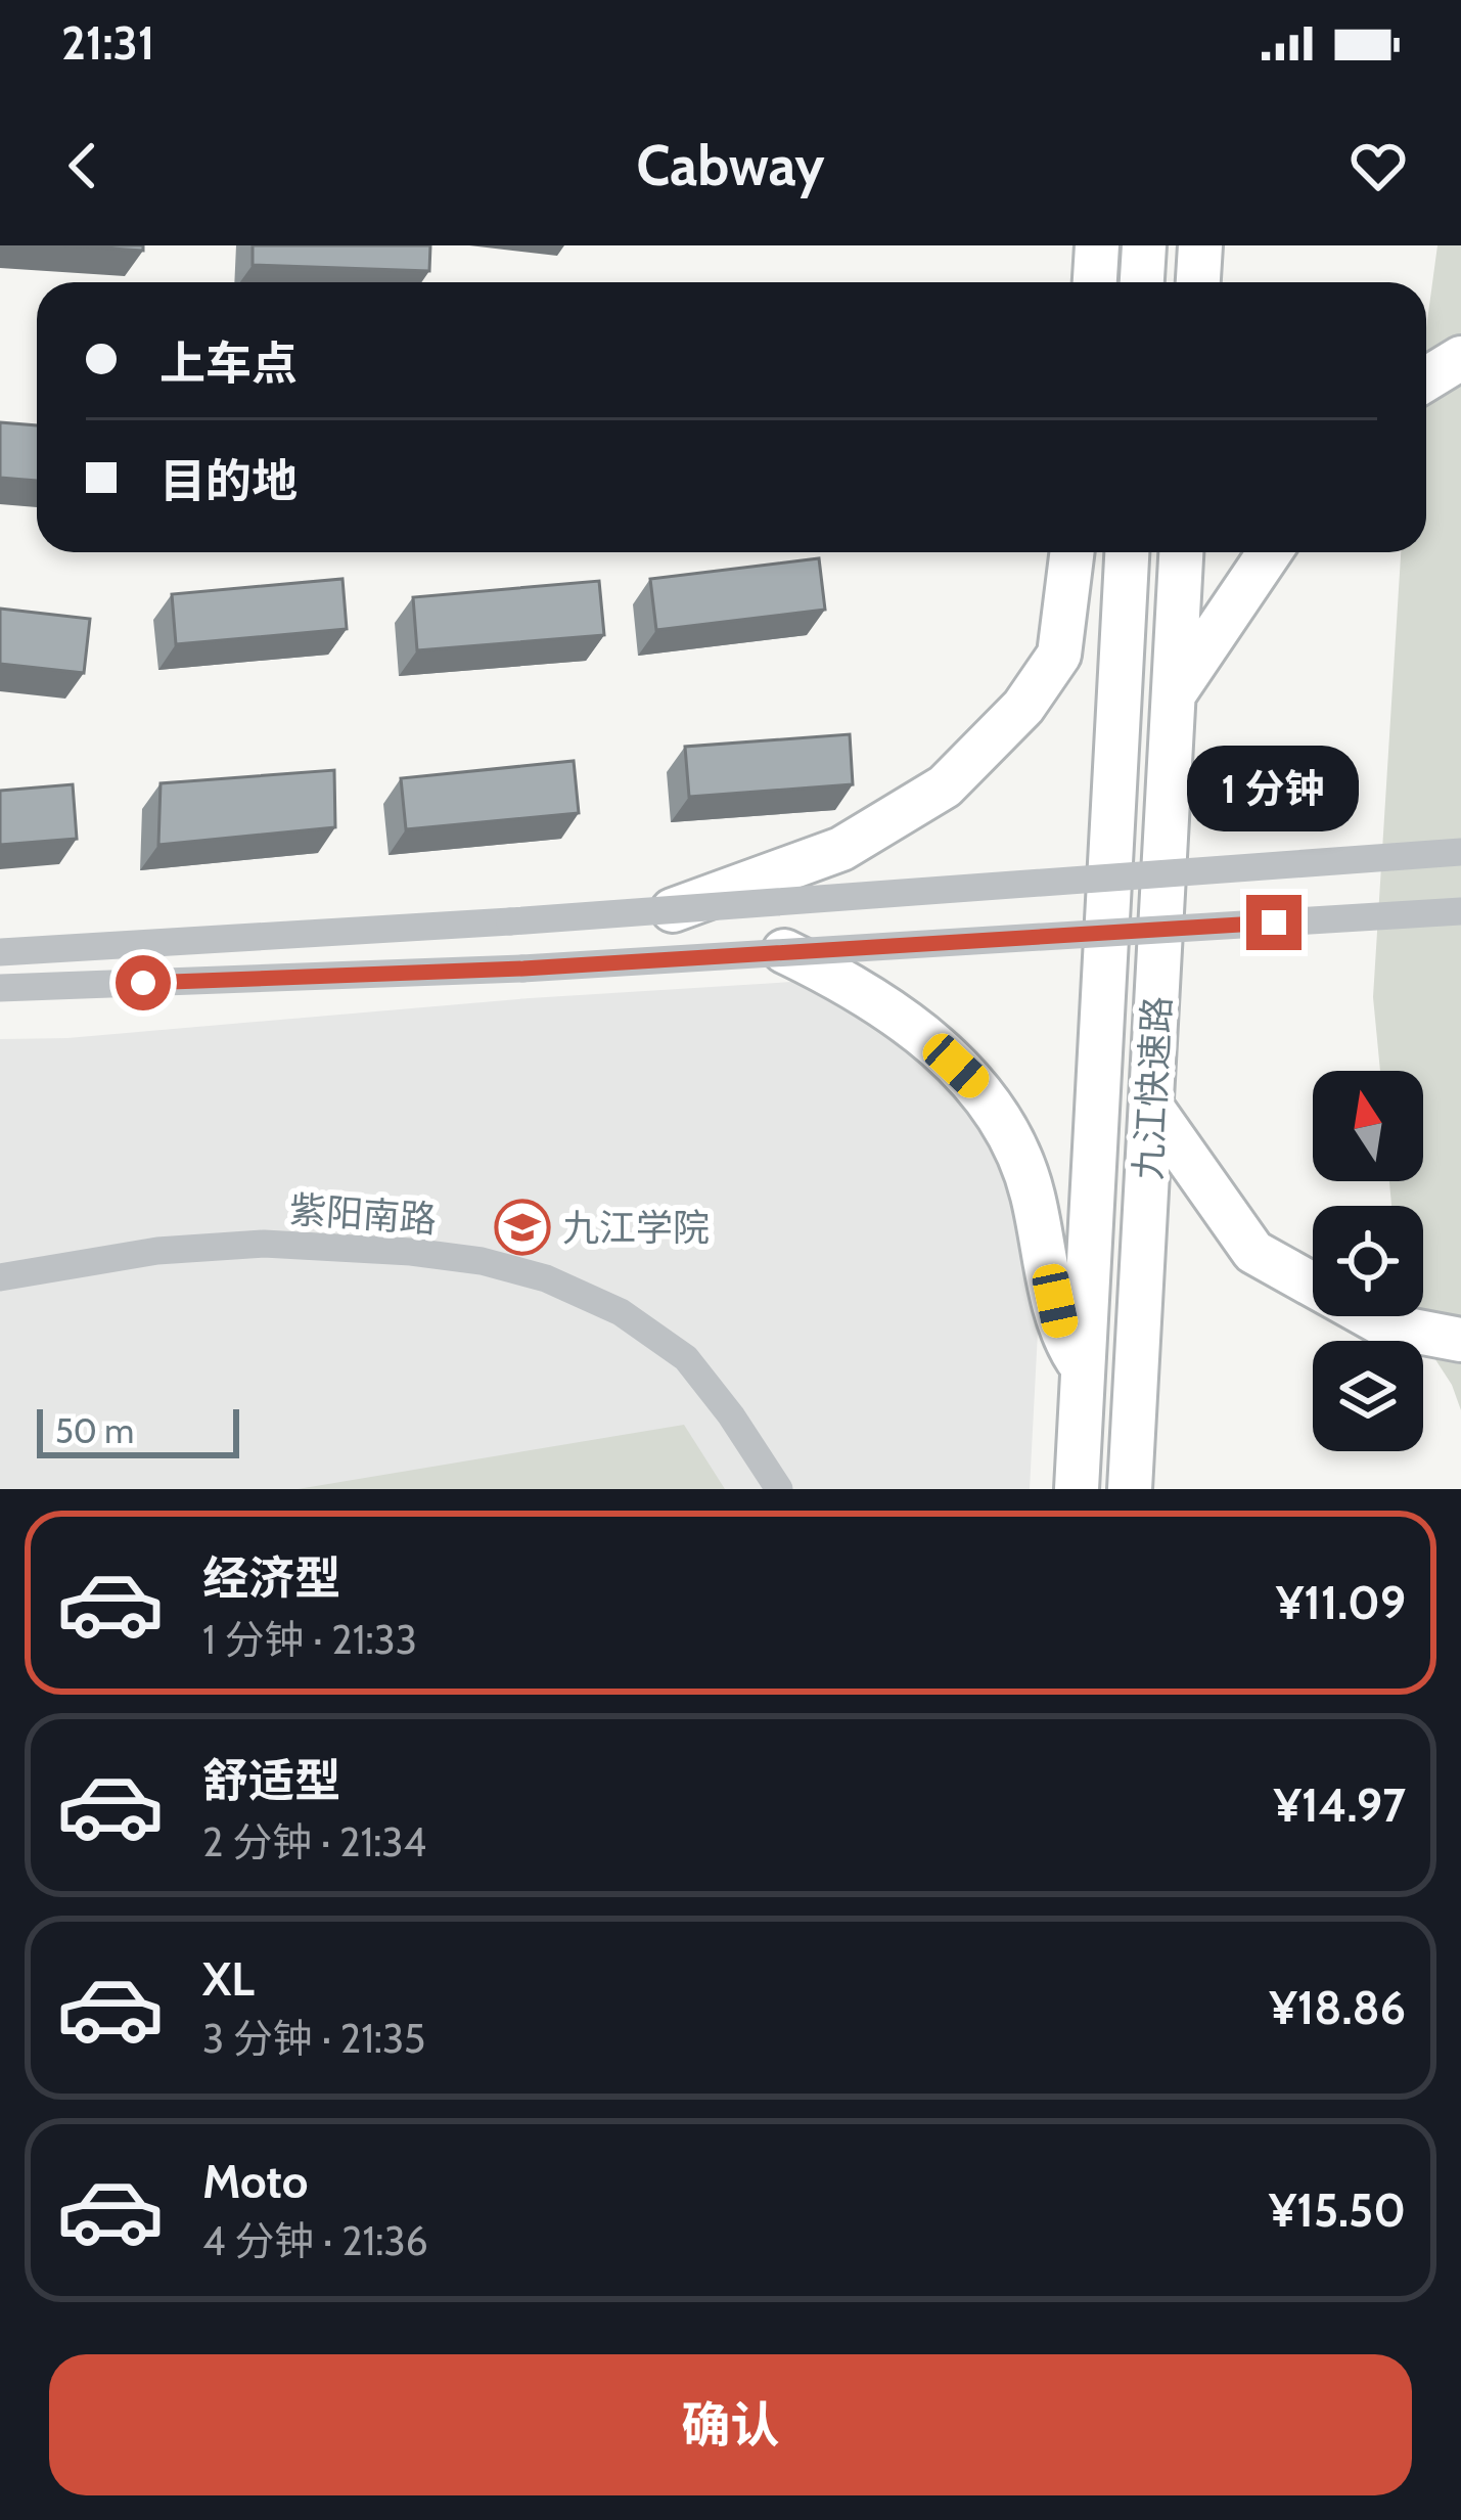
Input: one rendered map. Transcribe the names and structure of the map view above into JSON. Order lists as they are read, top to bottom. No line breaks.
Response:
{"streets":{"highway":["九江快速路"],"street":["紫阳南路"]},"places":{"school or university":["九江学院"]},"scale_bar":"50 m","north":"top","page":{"status":"21:31","header":"Cabway","banner":["上车点","目的地"],"bubble":"1 分钟","scale":"50 m","list":[{"name":"经济型","note":"1 分钟 · 21:33","value":"¥11.09"},{"name":"舒适型","note":"2 分钟 · 21:34","value":"¥14.97"},{"name":"XL","note":"3 分钟 · 21:35","value":"¥18.86"},{"name":"Moto","note":"4 分钟 · 21:36","value":"¥15.50"}],"buttons":"确认"}}
